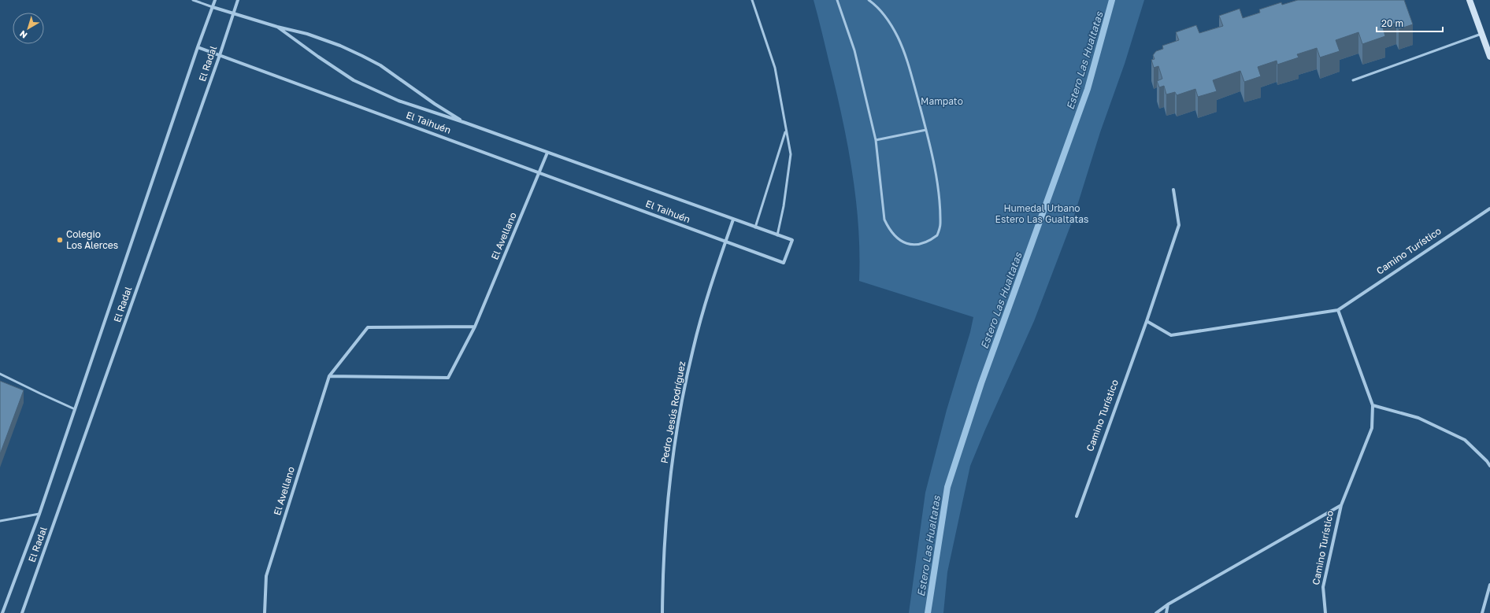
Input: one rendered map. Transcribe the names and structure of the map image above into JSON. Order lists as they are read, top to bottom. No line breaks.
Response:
{"streets":{"street":["El Radal","El Taihuén","El Avellano","Camino Turístico","Pedro Jesús Rodríguez"]},"crossings":[["El Radal","El Taihuén"],["El Taihuén","El Avellano"],["El Taihuén","Pedro Jesús Rodríguez"]],"water":["Estero Las Hualtatas"],"parks":["Mampato","Humedal Urbano Estero Las Gualtatas"],"places":["Colegio Los Alerces"],"scale_bar":"20 m","north":"bottom left"}
